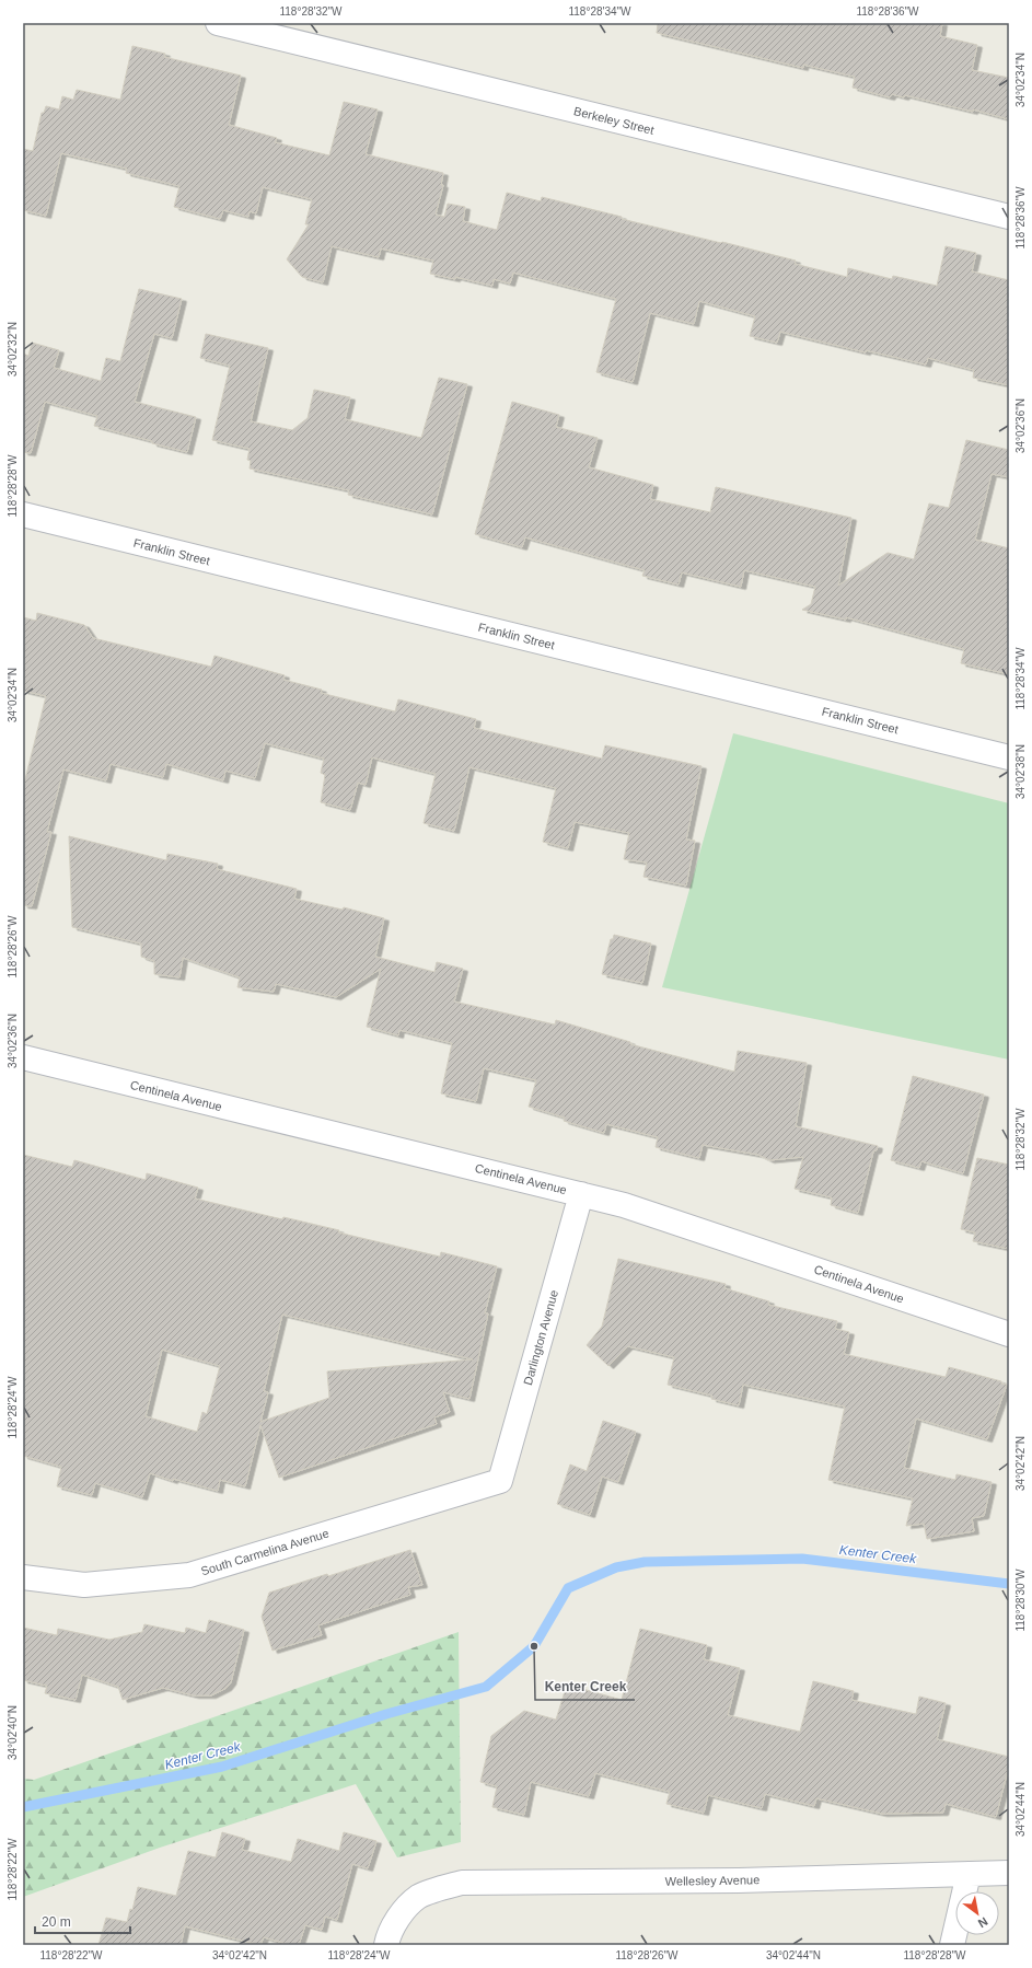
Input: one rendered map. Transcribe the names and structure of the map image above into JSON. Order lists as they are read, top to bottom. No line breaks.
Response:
{"streets":{"street":["Berkeley Street","Franklin Street","Centinela Avenue","Darlington Avenue","South Carmelina Avenue","Wellesley Avenue"]},"crossings":[["Centinela Avenue","Darlington Avenue"],["Darlington Avenue","South Carmelina Avenue"]],"water":["Kenter Creek"],"places":["Kenter Creek"],"scale_bar":"20 m","north":"bottom right","coordinates":["118°28'32\"W","118°28'34\"W","118°28'36\"W","34°02'34\"N","34°02'32\"N","34°02'36\"N","118°28'28\"W","34°02'38\"N","118°28'26\"W","118°28'24\"W","34°02'42\"N","118°28'30\"W","34°02'40\"N","34°02'44\"N","118°28'22\"W"]}
